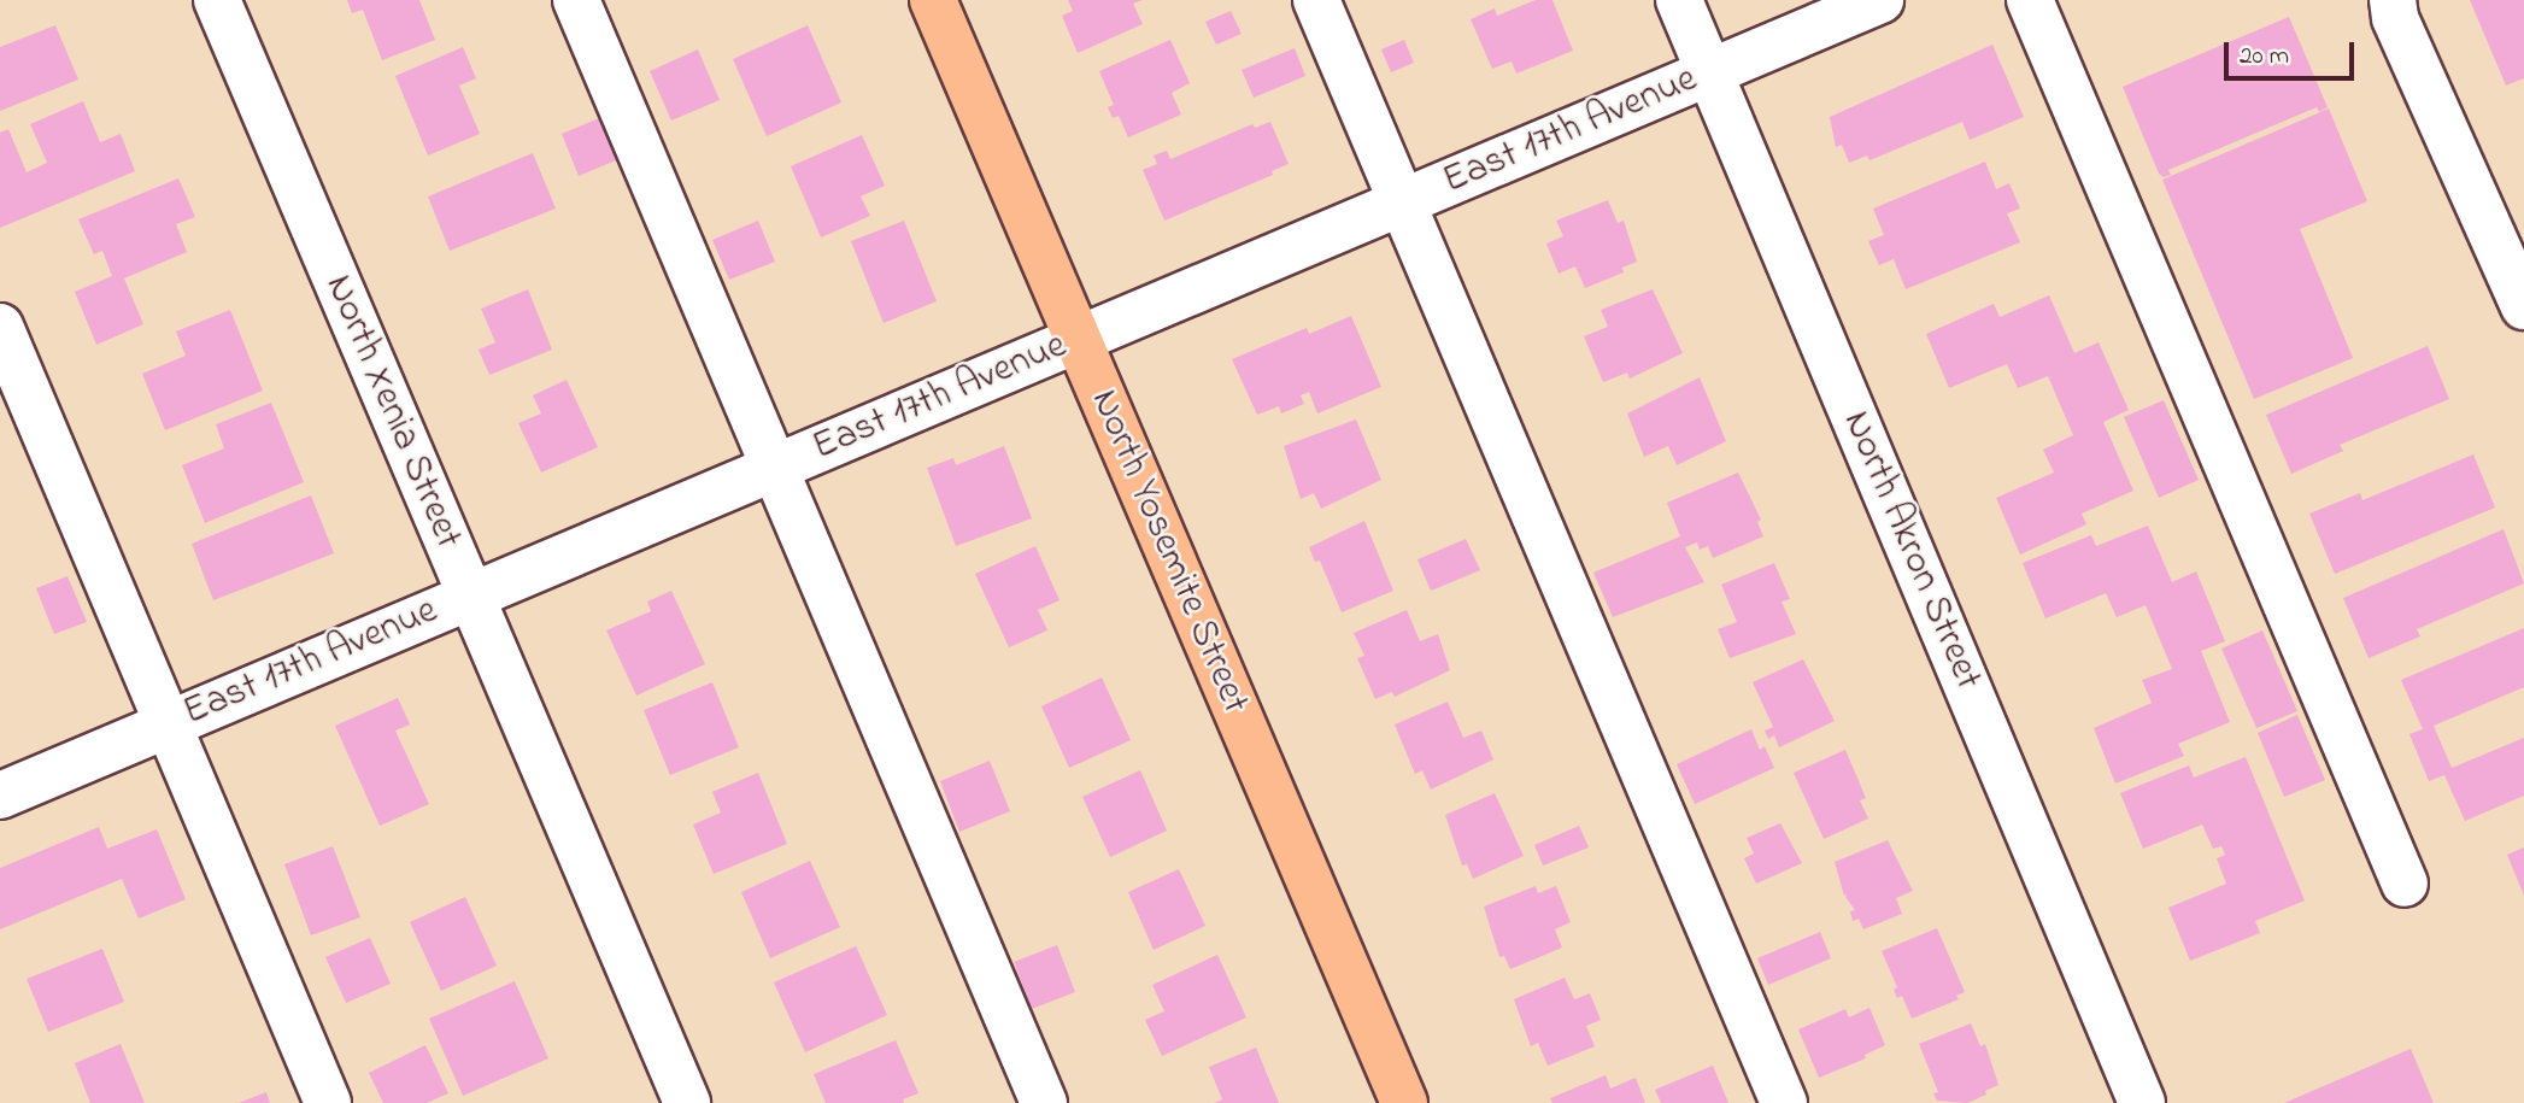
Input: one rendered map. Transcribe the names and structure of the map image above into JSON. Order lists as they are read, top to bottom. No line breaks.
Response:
{"streets":{"main road":["North Yosemite Street"],"street":["East 17th Avenue","North Xenia Street","North Akron Street"]},"crossings":[["East 17th Avenue","North Xenia Street"],["East 17th Avenue","North Akron Street"],["East 17th Avenue","North Yosemite Street"]],"scale_bar":"20 m"}
